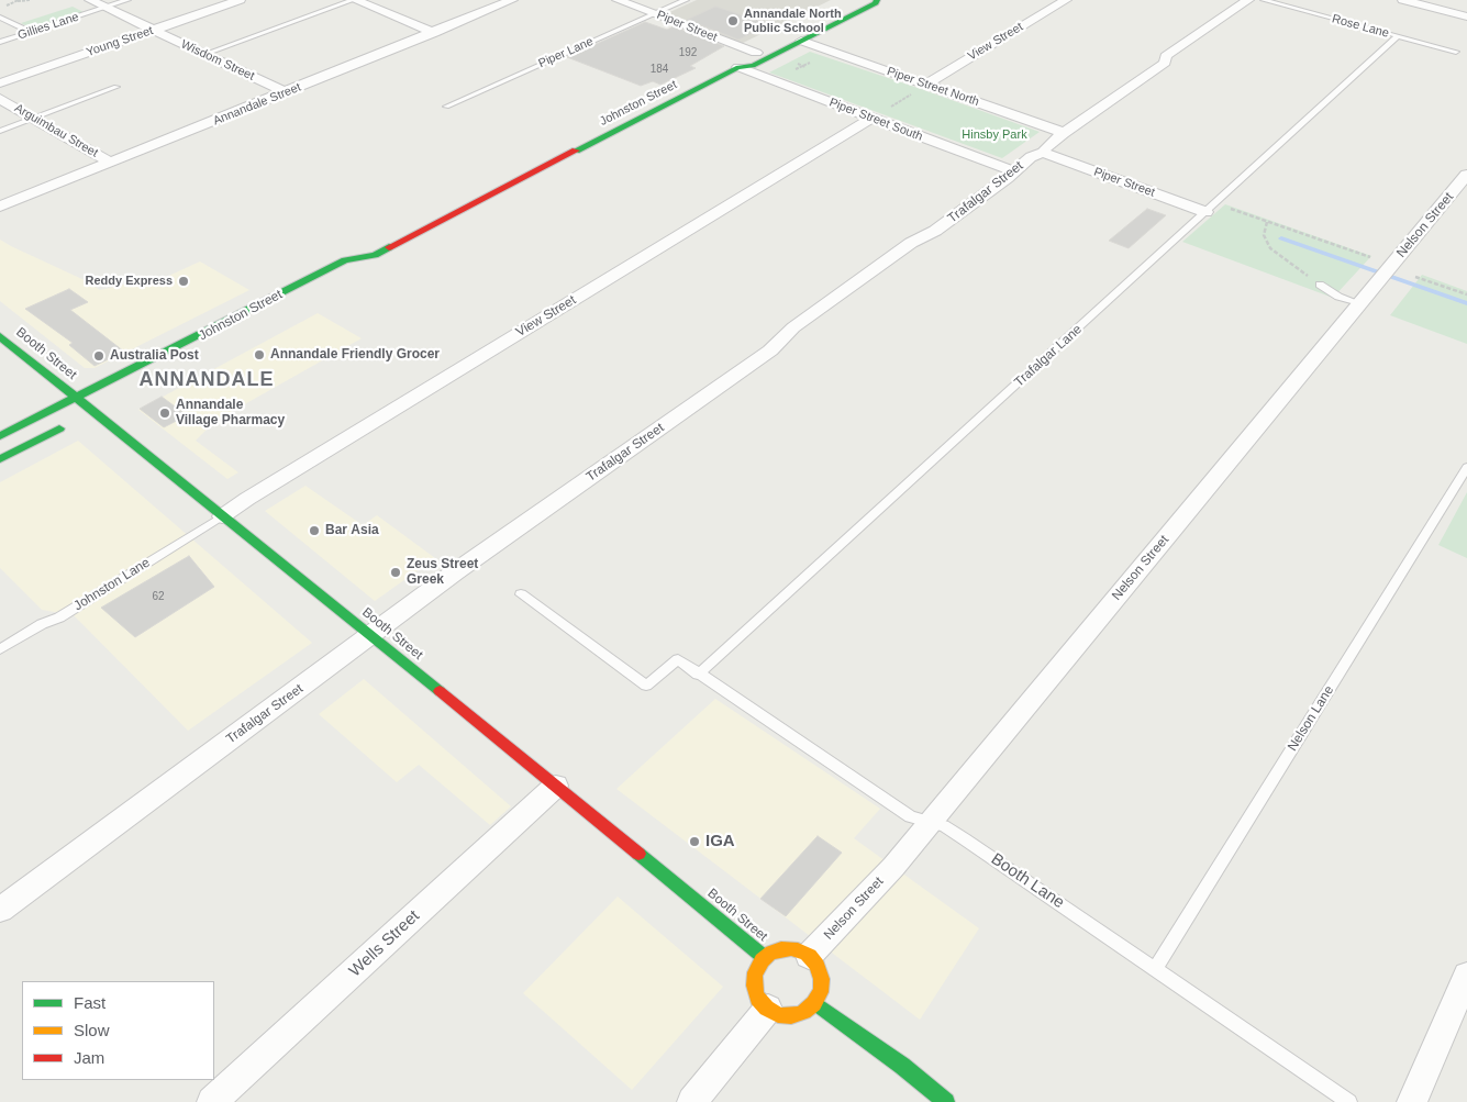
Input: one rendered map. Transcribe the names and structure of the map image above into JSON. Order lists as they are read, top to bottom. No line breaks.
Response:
{"streets":{"main road":["Johnston Street","Booth Street"],"street":["Piper Street","Young Street","View Street","Wisdom Street","Piper Street North","Annandale Street","Piper Street South","Arguimbau Street","Trafalgar Street","Nelson Street","Wells Street"],"lane":["Gillies Lane","Rose Lane","Piper Lane","Trafalgar Lane","Johnston Lane","Nelson Lane","Booth Lane"]},"crossings":[["Gillies Lane","Wisdom Street"],["Piper Street","Piper Lane"],["Piper Street","Johnston Street"],["Piper Street","Trafalgar Street"],["Piper Street","Trafalgar Lane"],["Rose Lane","Trafalgar Lane"],["Young Street","Wisdom Street"],["View Street","Piper Street North"],["View Street","Piper Street South"],["View Street","Booth Street"],["View Street","Johnston Lane"],["Wisdom Street","Annandale Street"],["Piper Street North","Johnston Street"],["Piper Street North","Trafalgar Street"],["Johnston Street","Piper Street South"],["Johnston Street","Booth Street"],["Annandale Street","Arguimbau Street"],["Piper Street South","Trafalgar Street"],["Trafalgar Street","Booth Street"],["Nelson Street","Booth Street"],["Nelson Street","Booth Lane"],["Booth Street","Johnston Lane"],["Booth Street","Wells Street"],["Trafalgar Lane","Booth Lane"],["Nelson Lane","Booth Lane"]],"districts":["ANNANDALE"],"parks":["Hinsby Park"],"places":["Annandale North Public School","Reddy Express","Annandale Friendly Grocer","Australia Post","Annandale Village Pharmacy","Bar Asia","Zeus Street Greek","IGA"],"house_numbers":["192","184","62"],"legend":["Fast","Slow","Jam"]}
